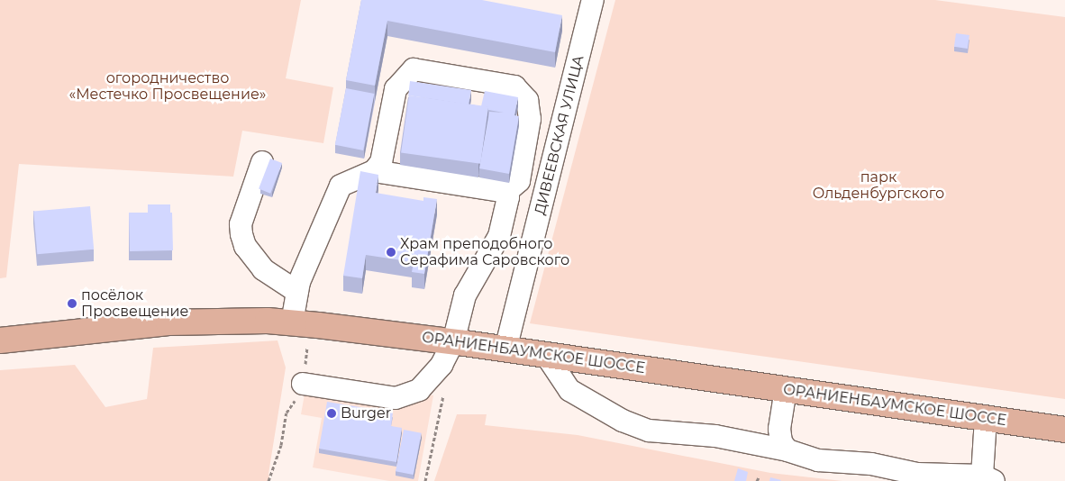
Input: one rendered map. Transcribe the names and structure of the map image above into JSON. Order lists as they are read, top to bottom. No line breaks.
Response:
{"streets":{"main road":["ОРАНИЕНБАУМСКОЕ ШОССЕ"],"street":["ДИВЕЕВСКАЯ УЛИЦА"]},"crossings":[["ДИВЕЕВСКАЯ УЛИЦА","ОРАНИЕНБАУМСКОЕ ШОССЕ"]],"parks":["огородничество «Местечко Просвещение»","парк Ольденбургского"],"places":["Храм преподобного Серафима Саровского","посёлок Просвещение","Burger"]}
